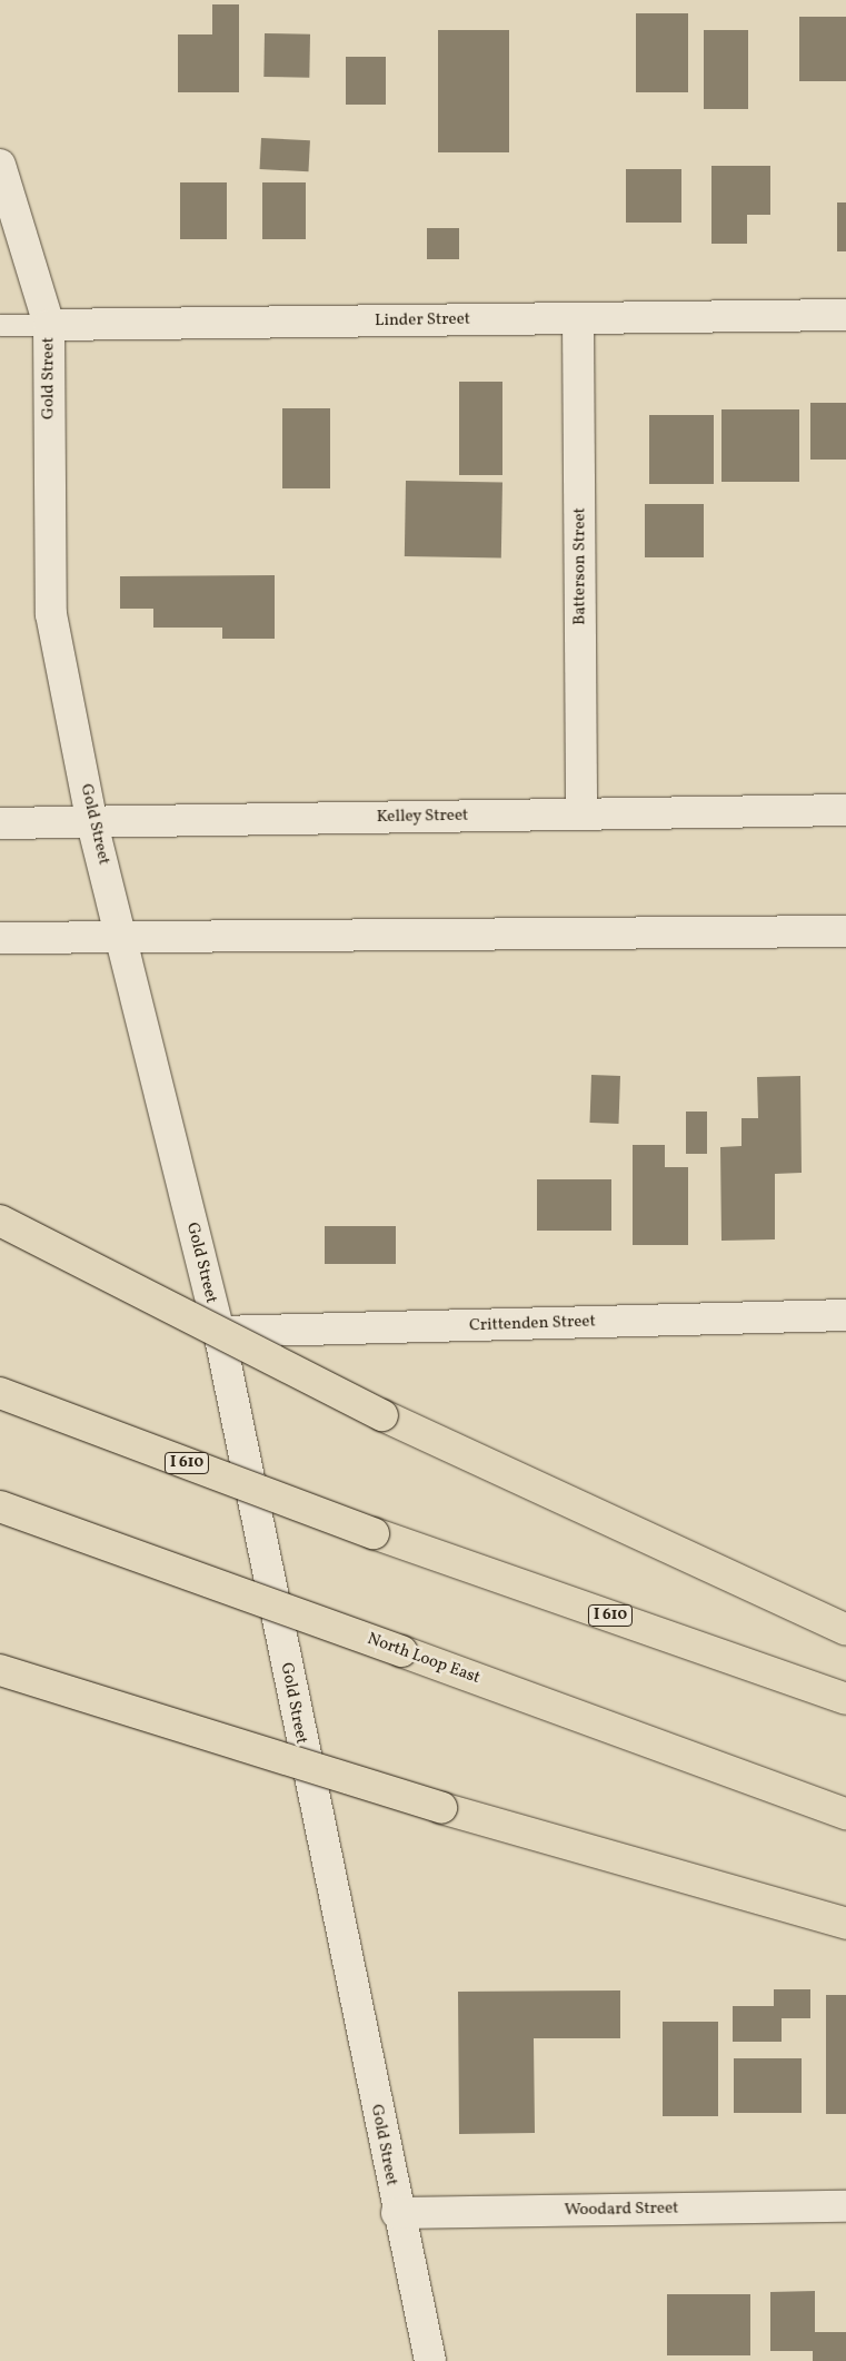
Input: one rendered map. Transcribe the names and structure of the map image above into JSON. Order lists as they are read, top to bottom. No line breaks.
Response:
{"streets":{"highway":["I 610","North Loop East"],"street":["Linder Street","Gold Street","Batterson Street","Kelley Street","Crittenden Street","Woodard Street"]},"crossings":[["Linder Street","Gold Street"],["Linder Street","Batterson Street"],["Gold Street","Kelley Street"],["Gold Street","Crittenden Street"],["Gold Street","Woodard Street"],["Batterson Street","Kelley Street"]]}
